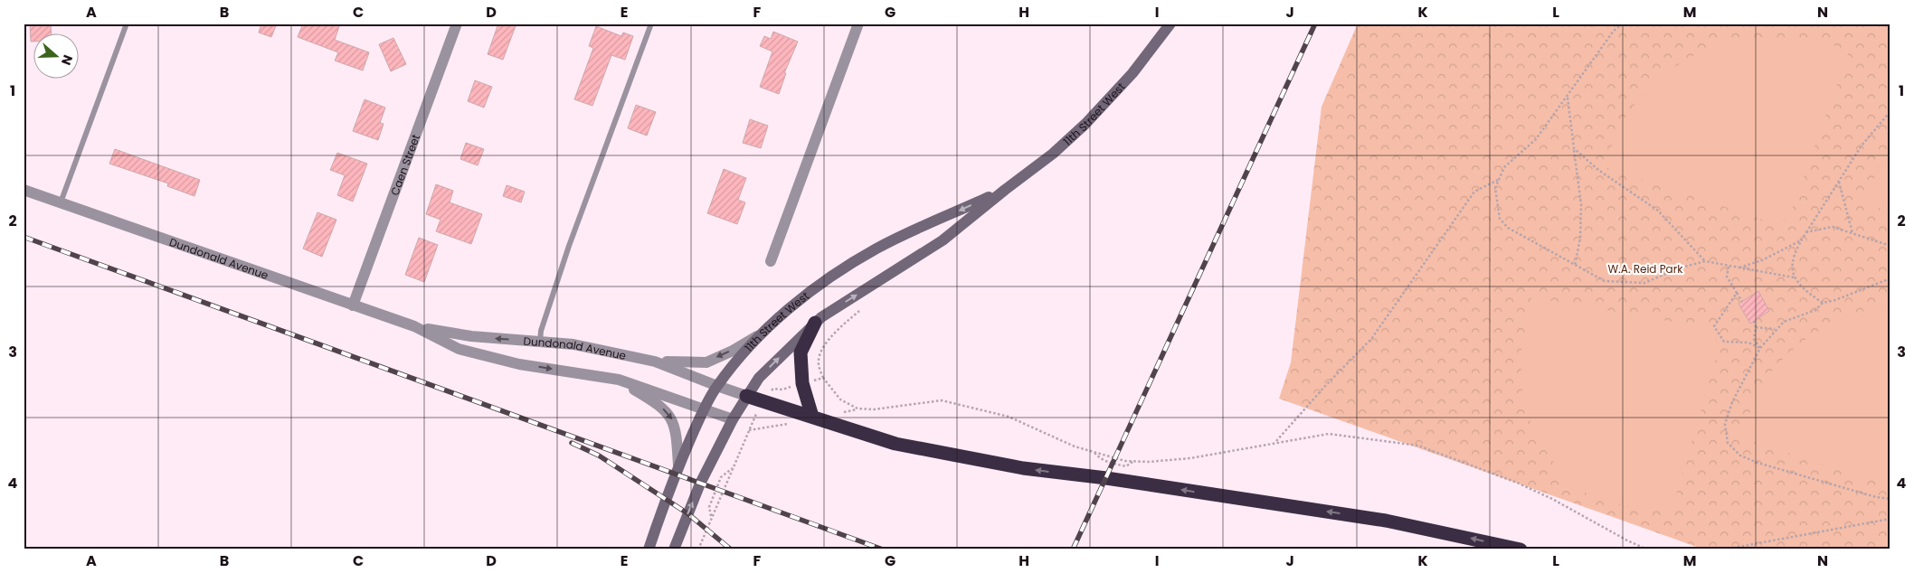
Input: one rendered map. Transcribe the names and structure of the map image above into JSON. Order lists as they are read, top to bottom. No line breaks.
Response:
{"streets":{"main road":["11th Street West"],"street":["Caen Street","Dundonald Avenue"]},"crossings":[["11th Street West","Dundonald Avenue"],["Caen Street","Dundonald Avenue"]],"parks":["W.A. Reid Park"],"north":"right","grid":{"columns":["A","B","C","D","E","F","G","H","I","J","K","L","M","N"],"rows":["1","2","3","4"]}}
